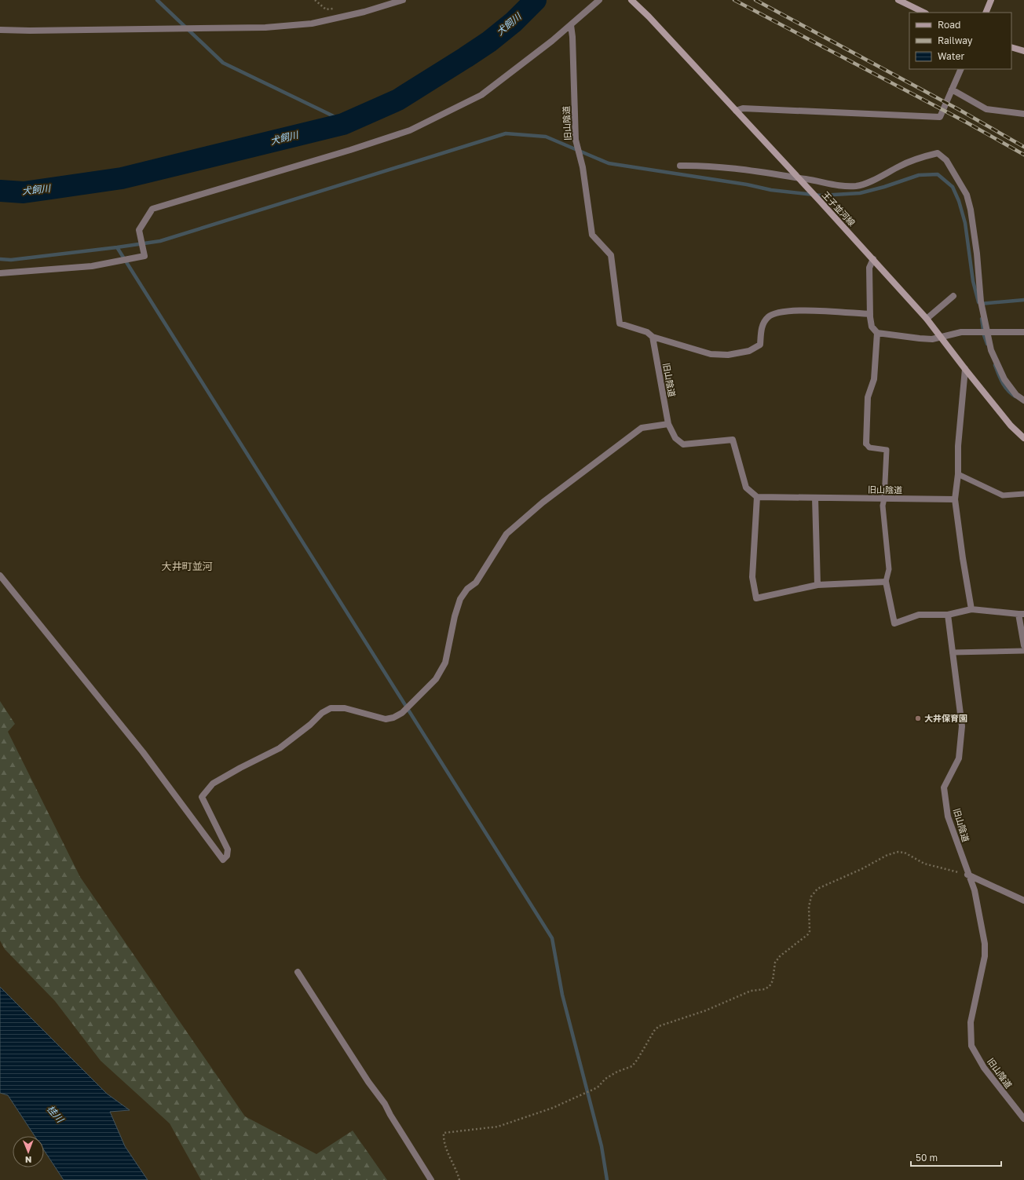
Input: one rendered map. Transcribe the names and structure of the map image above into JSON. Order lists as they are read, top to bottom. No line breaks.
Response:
{"streets":{"main road":["王子並河線"],"street":["旧山陰道"]},"districts":["大井町並河"],"water":["犬飼川","桂川"],"places":["大井保育園"],"legend":["Road","Railway","Water"],"scale_bar":"50 m","north":"bottom"}
